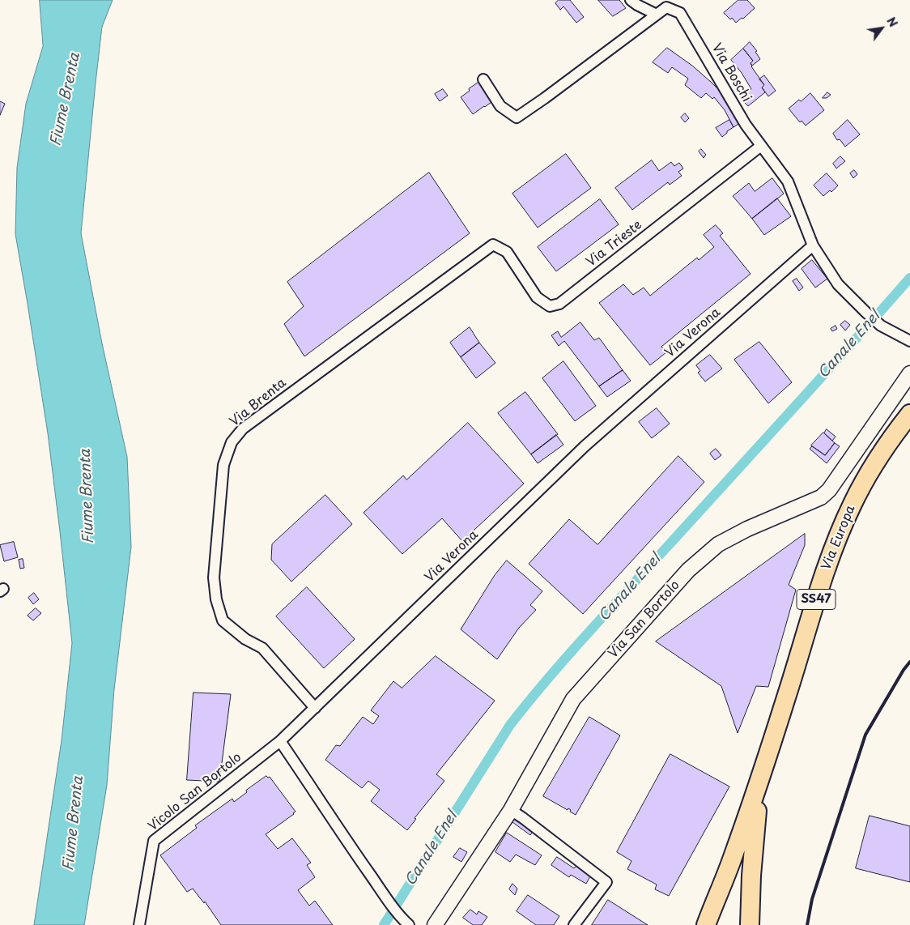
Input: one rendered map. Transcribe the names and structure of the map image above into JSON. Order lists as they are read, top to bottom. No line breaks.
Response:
{"streets":{"highway":["Via Europa","SS47"],"street":["Via Boschi","Via Trieste","Via Verona","Via Brenta","Via San Bortolo","Vicolo San Bortolo"]},"crossings":[["Via Boschi","Via Trieste"],["Via Boschi","Via Verona"],["Via Trieste","Via Brenta"],["Via Verona","Via Brenta"],["Via Verona","Vicolo San Bortolo"],["Via Europa","SS47"]],"water":["Fiume Brenta","Canale Enel"],"north":"top right"}
